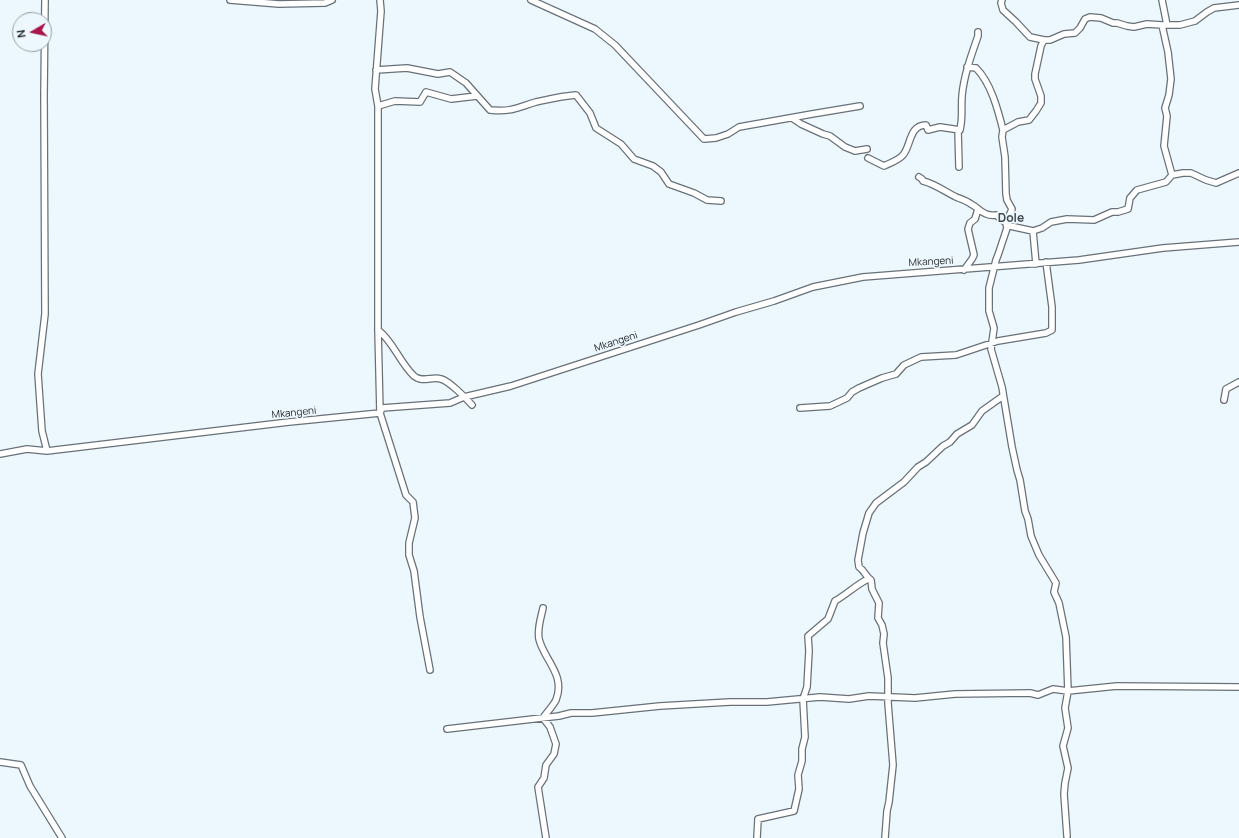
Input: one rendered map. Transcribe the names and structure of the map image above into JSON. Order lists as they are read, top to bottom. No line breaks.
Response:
{"streets":{"street":["Mkangeni"]},"districts":["Dole"],"north":"left"}
